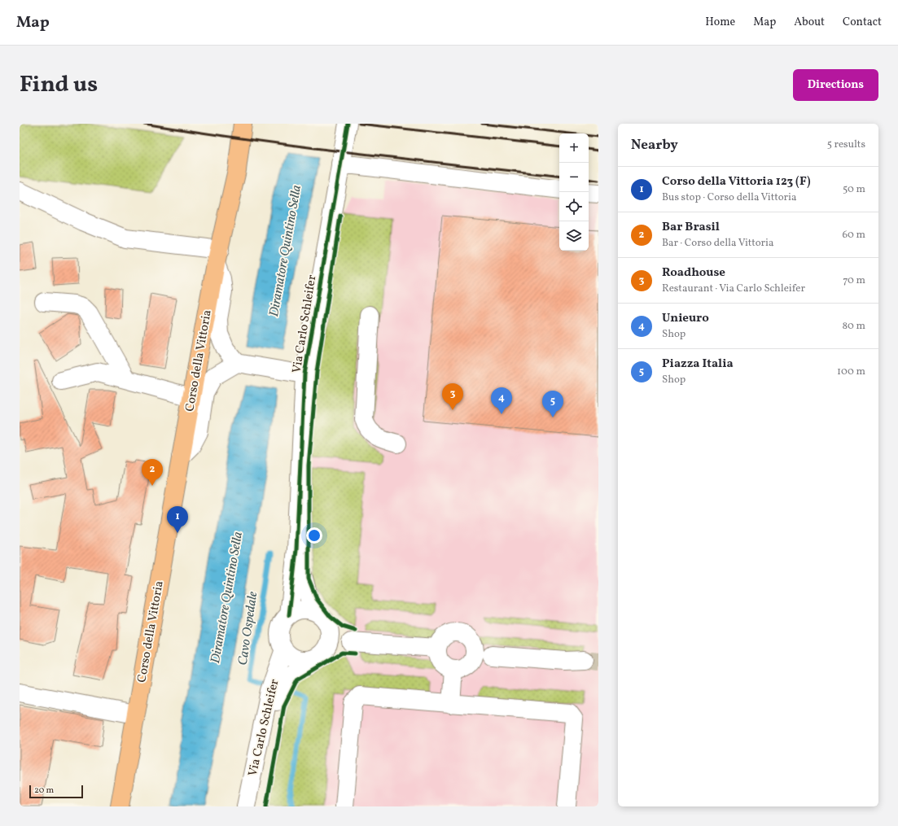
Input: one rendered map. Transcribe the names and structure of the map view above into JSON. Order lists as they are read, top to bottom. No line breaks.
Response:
{"streets":{"main road":["Corso della Vittoria"],"street":["Via Carlo Schleifer"]},"water":["Diramatore Quintino Sella","Cavo Ospedale"],"scale_bar":"20 m","page":{"header":"Map","nav":["Home","Map","About","Contact"],"title":"Find us","buttons":"Directions","heading":["Nearby","5 results"],"map_buttons":["+","−"],"list":[{"mark":"1","name":"Corso della Vittoria 123 (F)","note":"Bus stop · Corso della Vittoria","value":"50 m"},{"mark":"2","name":"Bar Brasil","note":"Bar · Corso della Vittoria","value":"60 m"},{"mark":"3","name":"Roadhouse","note":"Restaurant · Via Carlo Schleifer","value":"70 m"},{"mark":"4","name":"Unieuro","note":"Shop","value":"80 m"},{"mark":"5","name":"Piazza Italia","note":"Shop","value":"100 m"}],"pins":["3","4","5","2","1"],"scale":"20 m"}}
